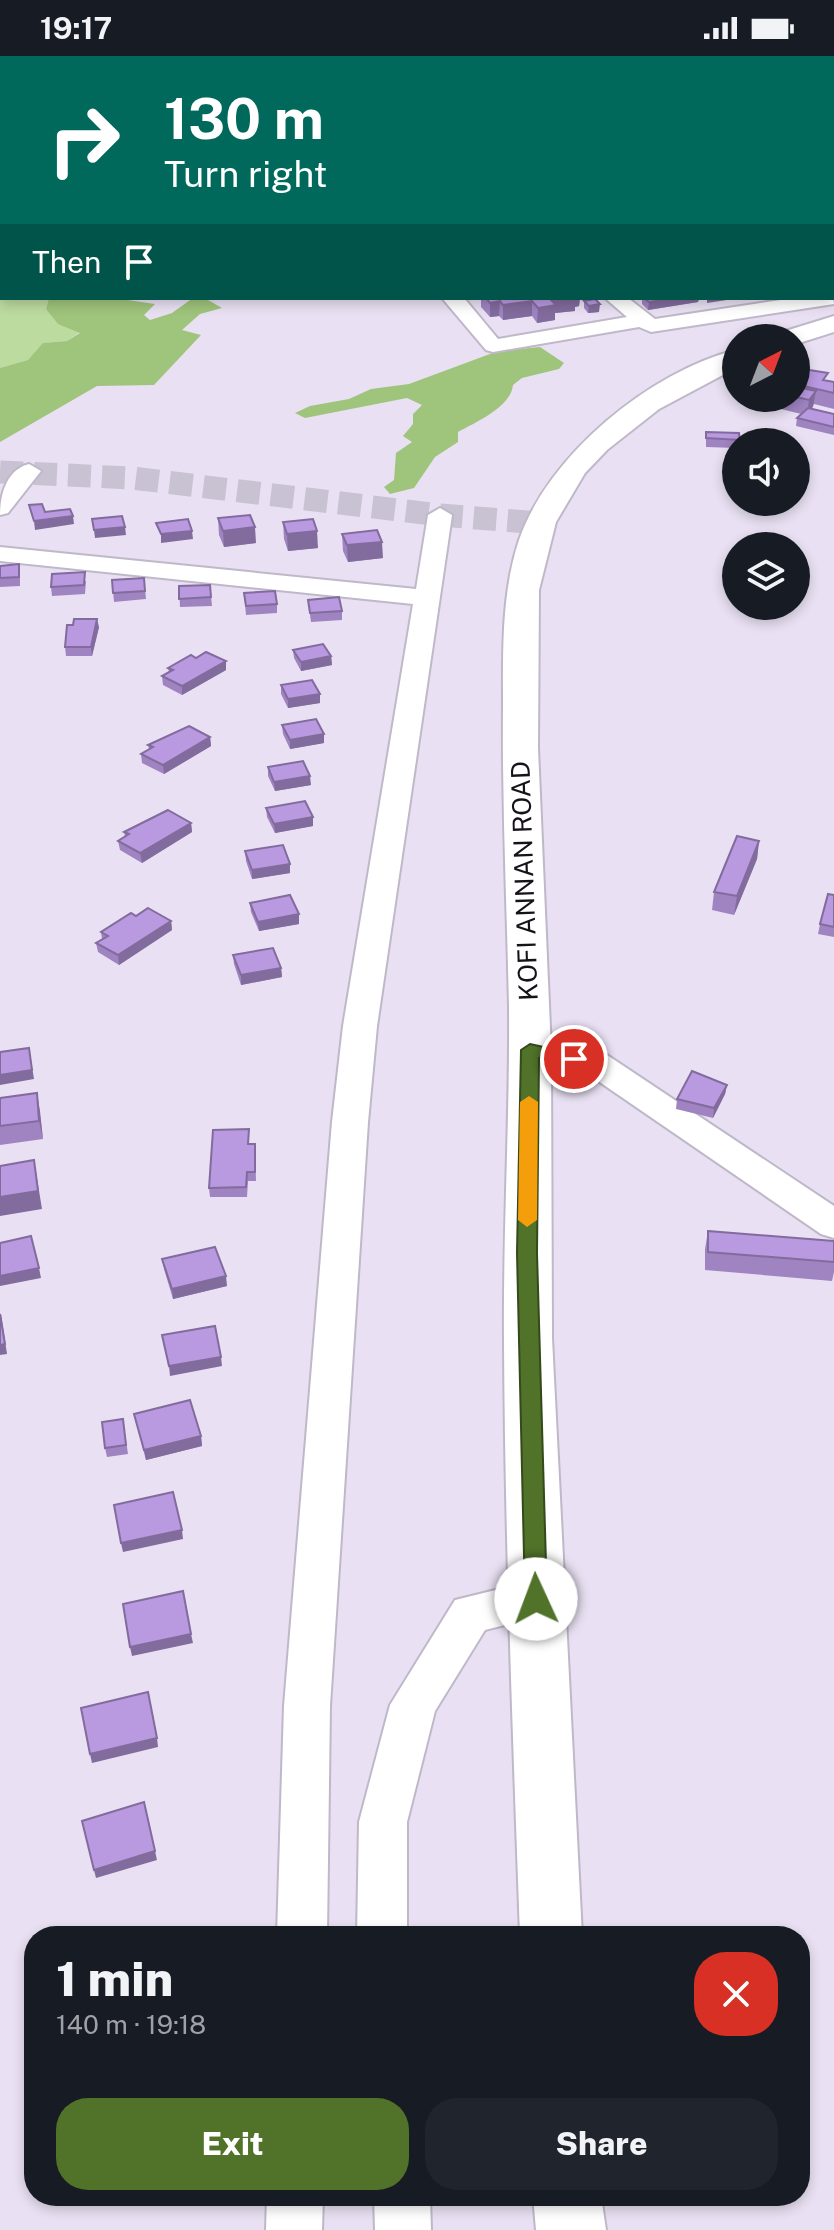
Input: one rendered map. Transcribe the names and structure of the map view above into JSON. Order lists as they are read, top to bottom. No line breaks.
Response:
{"streets":{"main road":["KOFI ANNAN ROAD"]},"north":"top right","page":{"status":"19:17","turn":["130 m","Turn right"],"then":"Then","heading":["1 min","140 m · 19:18"],"buttons":["Exit","Share"]}}
